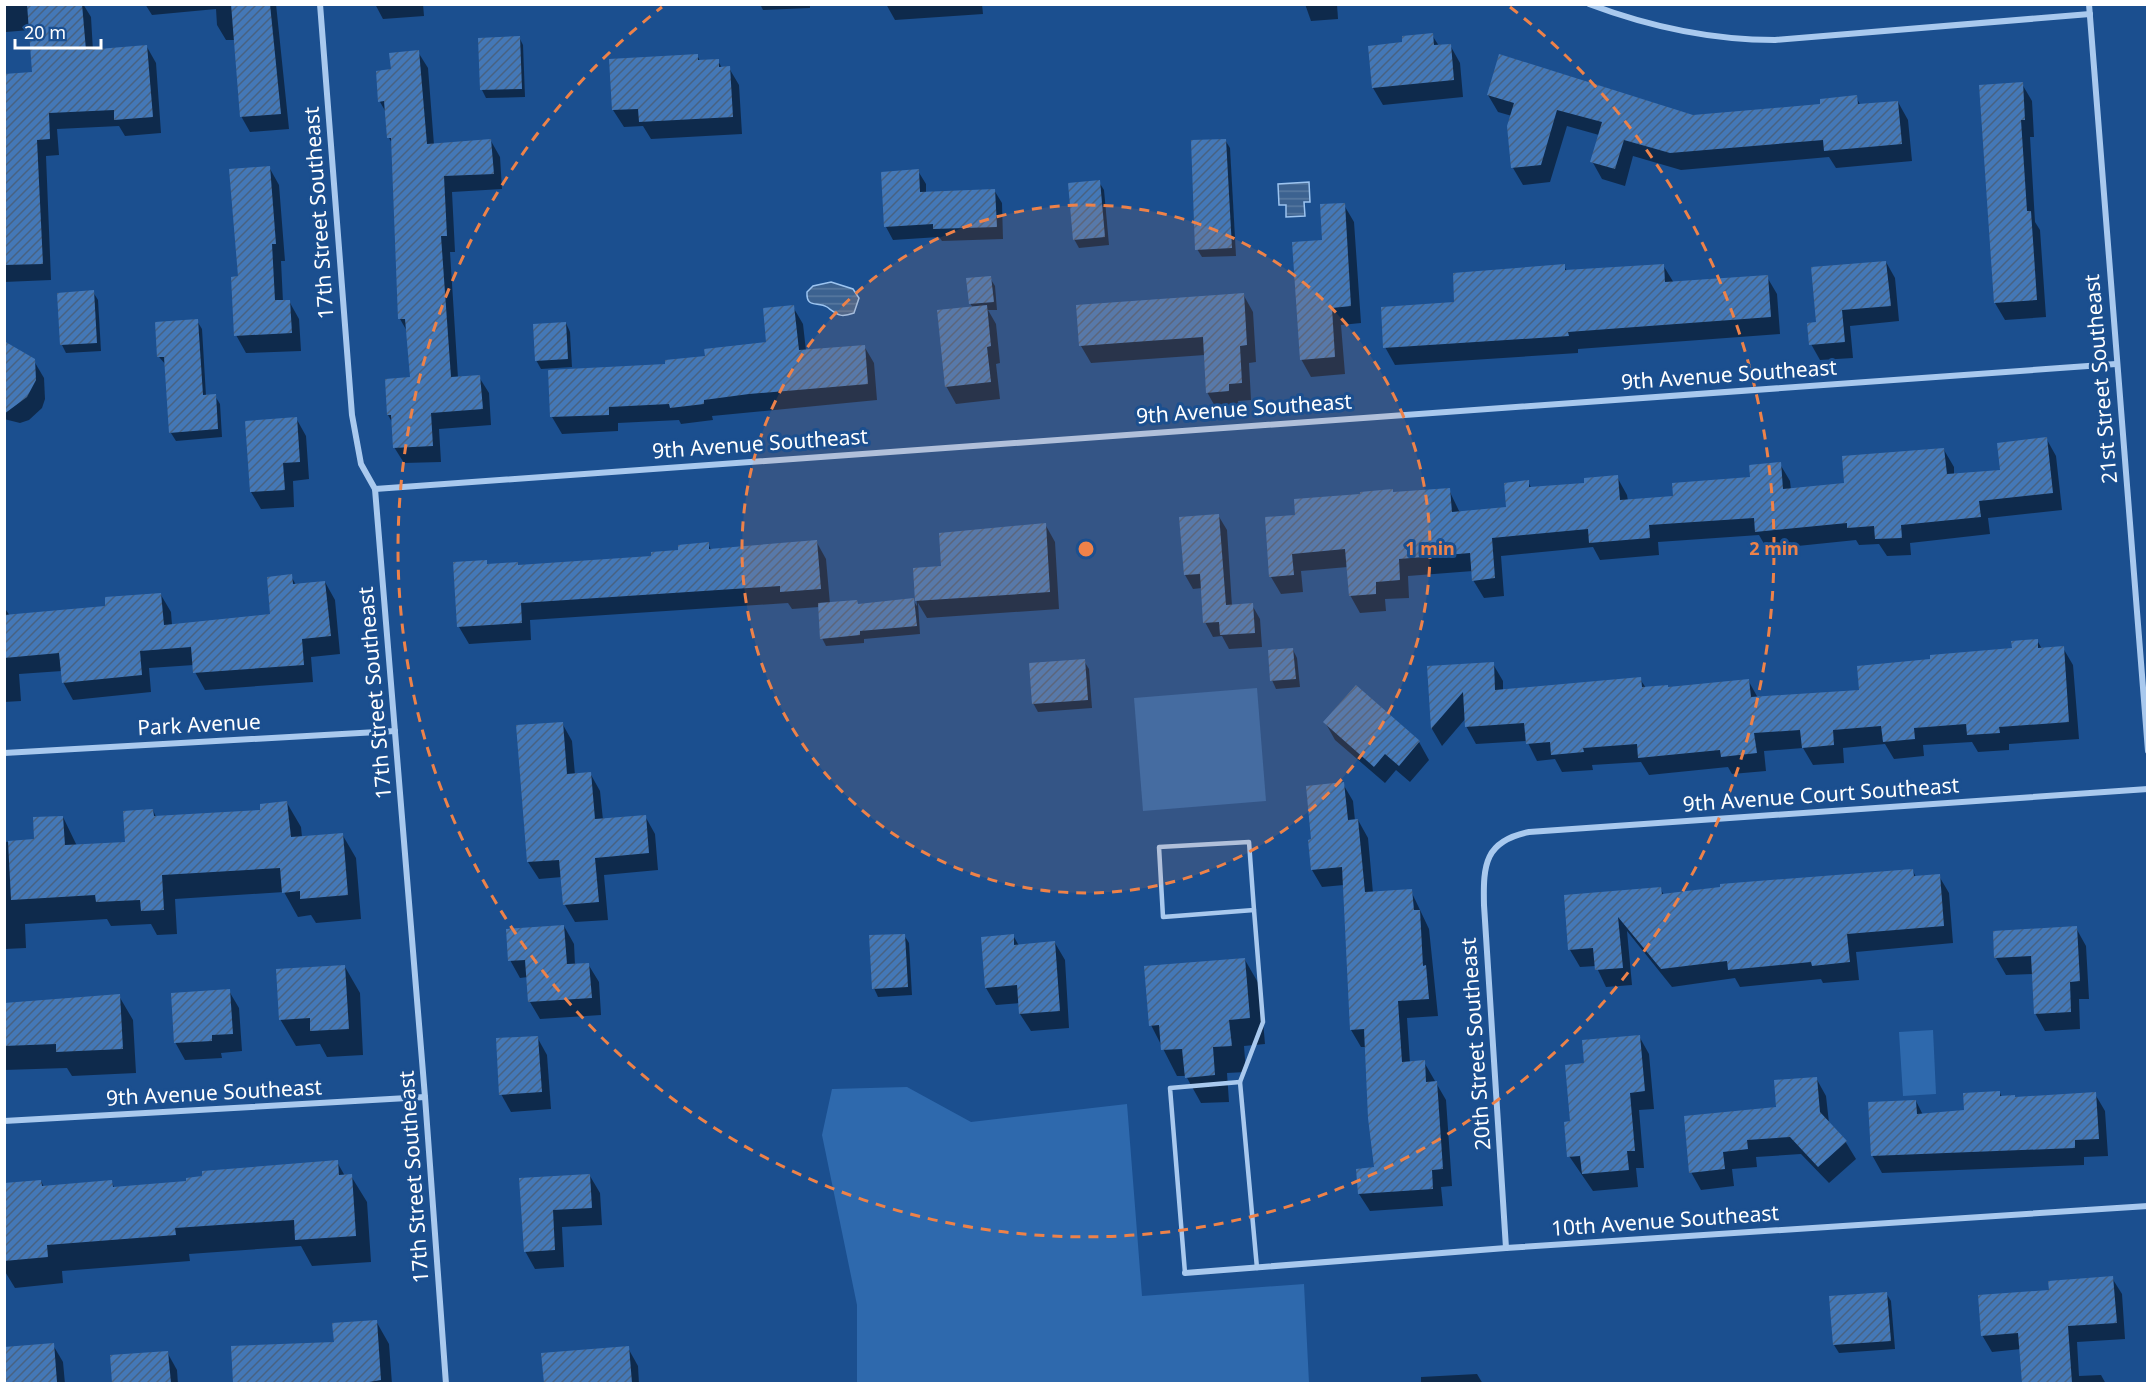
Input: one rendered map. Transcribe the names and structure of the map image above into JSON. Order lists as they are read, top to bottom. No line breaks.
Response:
{"streets":{"street":["17th Street Southeast","9th Avenue Southeast","21st Street Southeast","Park Avenue","9th Avenue Court Southeast","20th Street Southeast","10th Avenue Southeast"]},"crossings":[["17th Street Southeast","9th Avenue Southeast"],["17th Street Southeast","Park Avenue"],["9th Avenue Southeast","21st Street Southeast"],["9th Avenue Court Southeast","20th Street Southeast"],["20th Street Southeast","10th Avenue Southeast"]],"scale_bar":"20 m","rings":["1 min","2 min"]}
